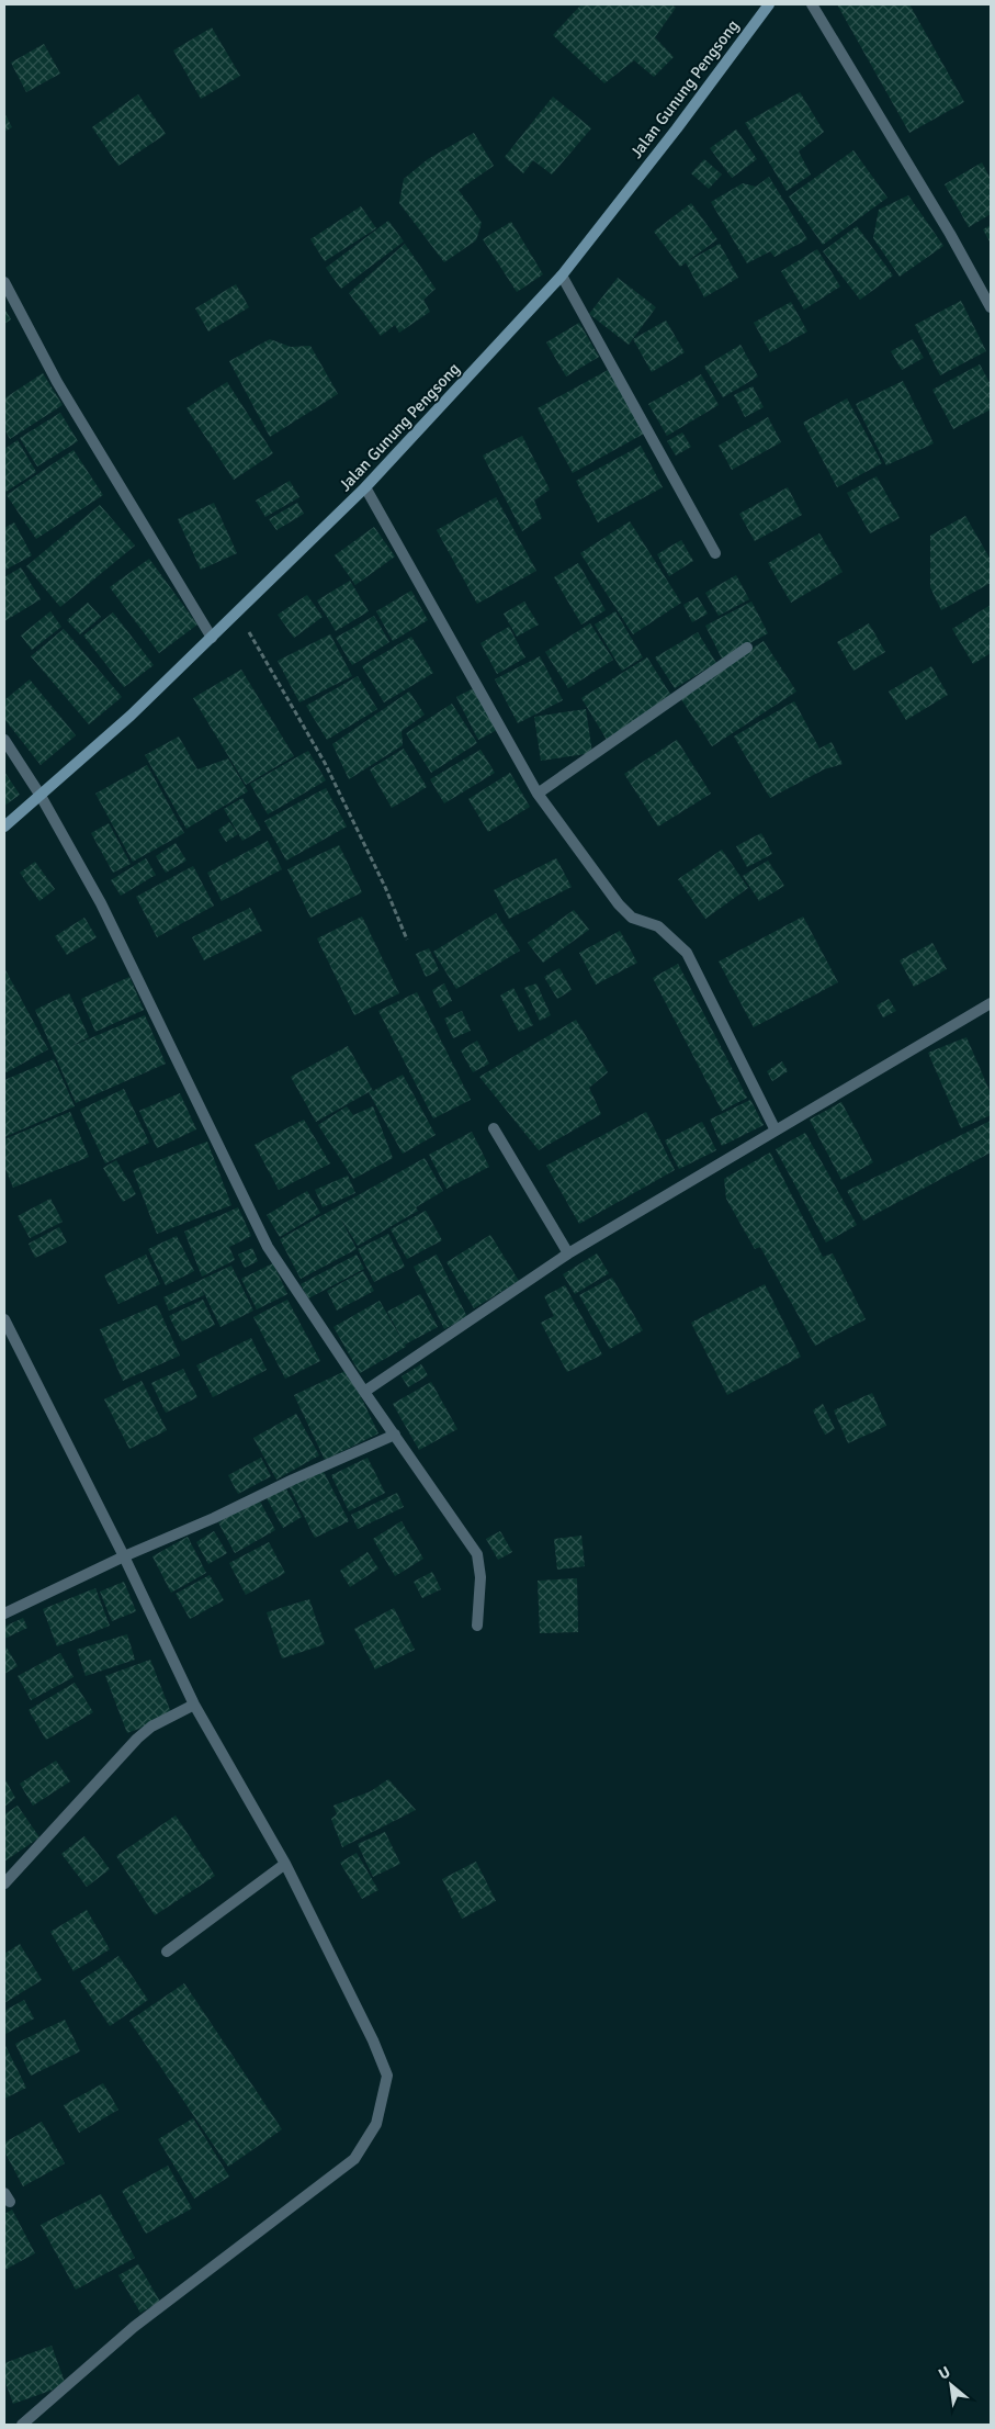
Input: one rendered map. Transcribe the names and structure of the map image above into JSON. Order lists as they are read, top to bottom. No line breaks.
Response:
{"streets":{"street":["Jalan Gunung Pengsong"]},"north":"top left"}
